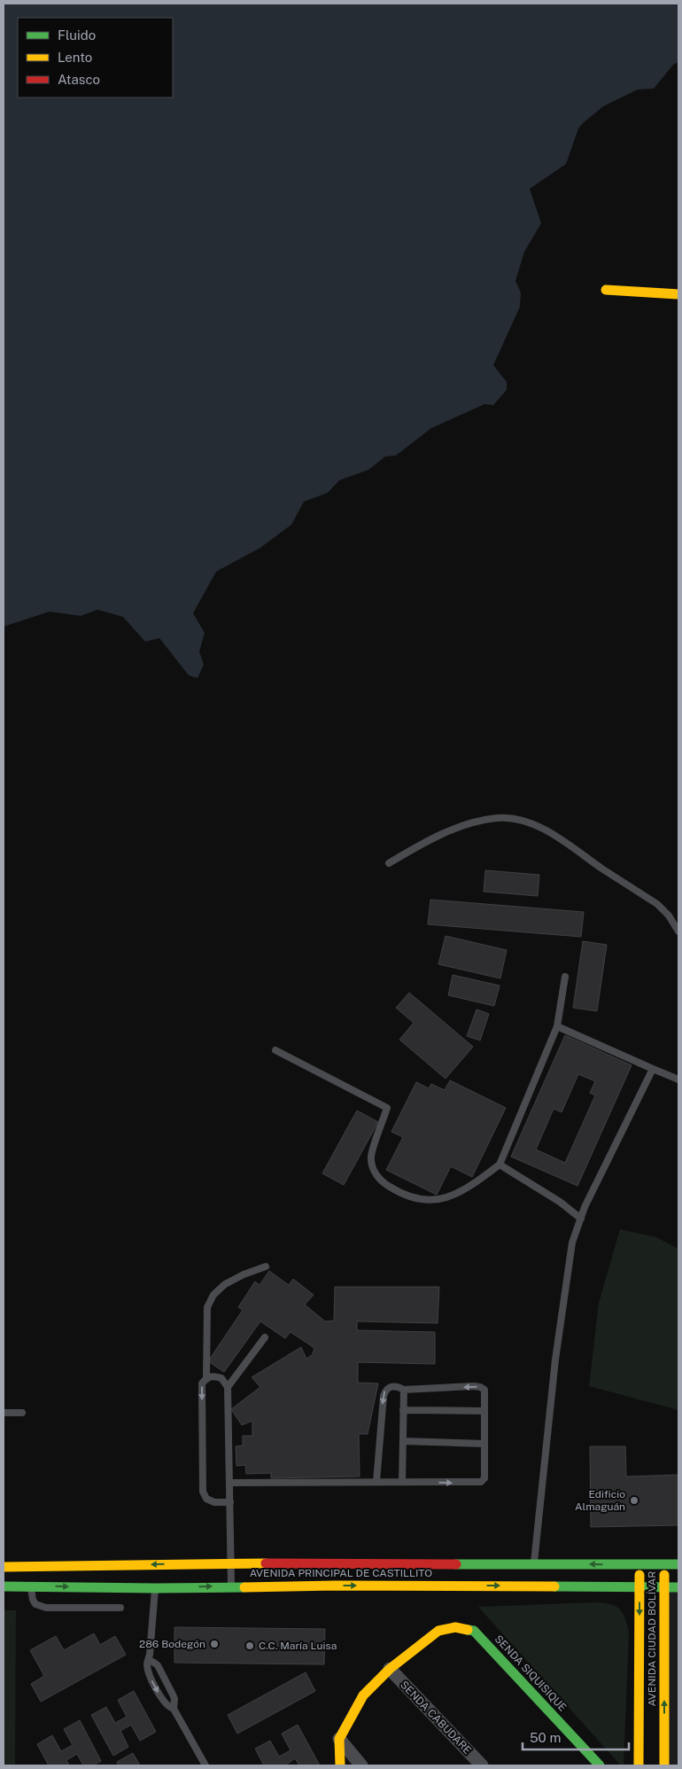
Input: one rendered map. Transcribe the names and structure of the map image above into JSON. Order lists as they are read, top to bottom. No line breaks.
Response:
{"streets":{"main road":["AVENIDA PRINCIPAL DE CASTILLITO","AVENIDA CIUDAD BOLÍVAR","SENDA SIQUISIQUE"],"street":["SENDA CABUDARE"]},"crossings":[["AVENIDA PRINCIPAL DE CASTILLITO","AVENIDA CIUDAD BOLÍVAR"],["SENDA SIQUISIQUE","SENDA CABUDARE"]],"places":["Edificio Almaguán","286 Bodegón","C.C. María Luisa"],"legend":["Fluido","Lento","Atasco"],"scale_bar":"50 m"}
